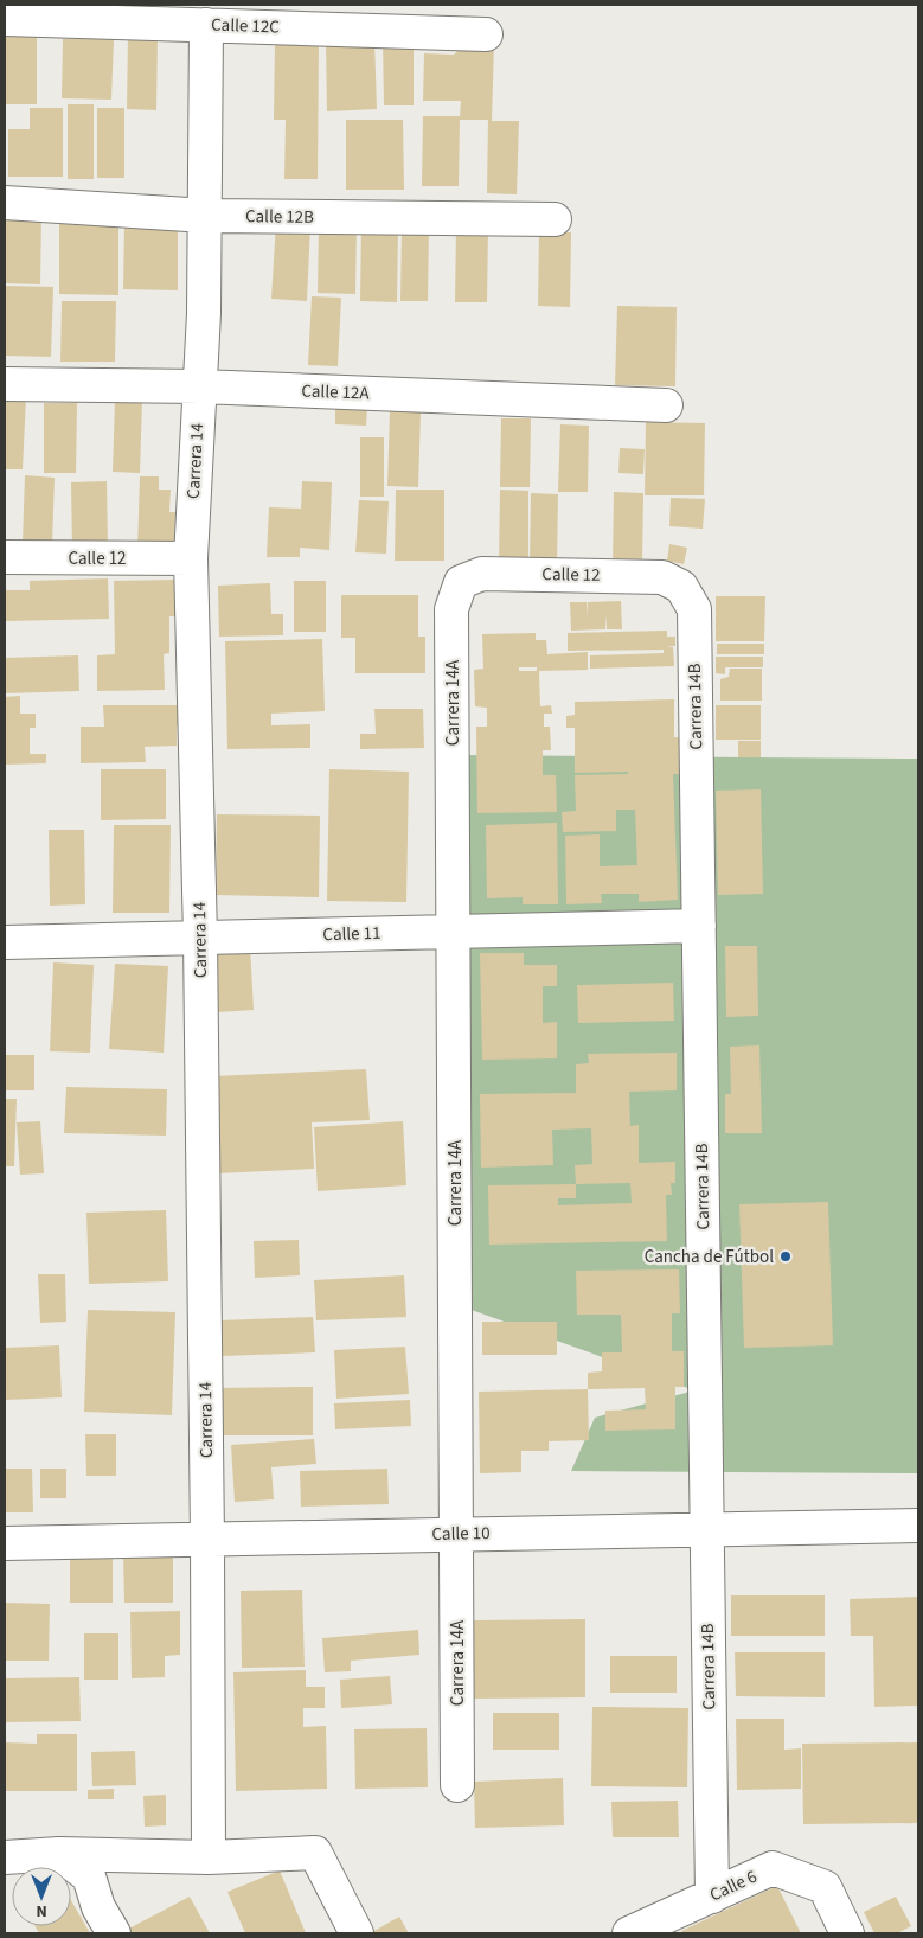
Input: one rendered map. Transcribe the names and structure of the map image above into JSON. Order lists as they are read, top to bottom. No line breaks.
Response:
{"streets":{"street":["Calle 12C","Calle 12B","Calle 12A","Carrera 14","Calle 12","Carrera 14A","Carrera 14B","Calle 11","Calle 10","Calle 6"]},"crossings":[["Calle 12C","Carrera 14"],["Calle 12B","Carrera 14"],["Calle 12A","Carrera 14"],["Carrera 14","Calle 12"],["Carrera 14","Calle 11"],["Carrera 14","Calle 10"],["Calle 12","Carrera 14A"],["Calle 12","Carrera 14B"],["Carrera 14A","Calle 11"],["Carrera 14A","Calle 10"],["Carrera 14B","Calle 11"],["Carrera 14B","Calle 10"],["Carrera 14B","Calle 6"]],"places":["Cancha de Fútbol"],"north":"bottom"}
